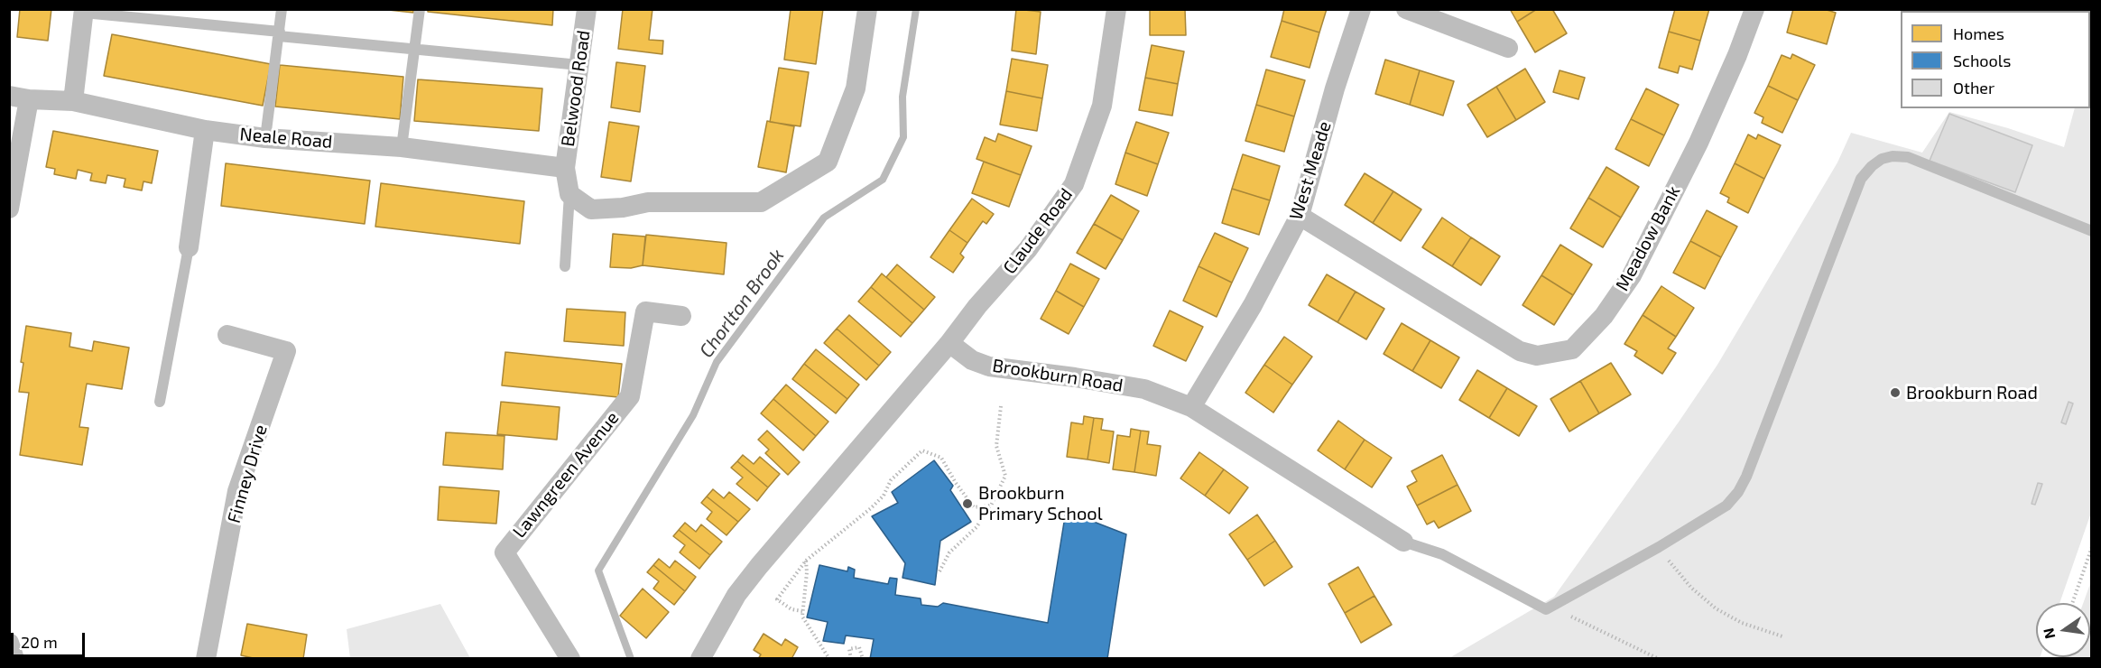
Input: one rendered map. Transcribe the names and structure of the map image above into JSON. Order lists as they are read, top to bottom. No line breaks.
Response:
{"streets":{"street":["Belwood Road","Neale Road","West Meade","Claude Road","Meadow Bank","Brookburn Road","Finney Drive","Lawngreen Avenue"]},"crossings":[["Belwood Road","Neale Road"],["West Meade","Meadow Bank"],["West Meade","Brookburn Road"],["Claude Road","Brookburn Road"]],"water":["Chorlton Brook"],"places":["Brookburn Road","Brookburn Primary School"],"legend":["Homes","Schools","Other"],"scale_bar":"20 m","north":"left"}
